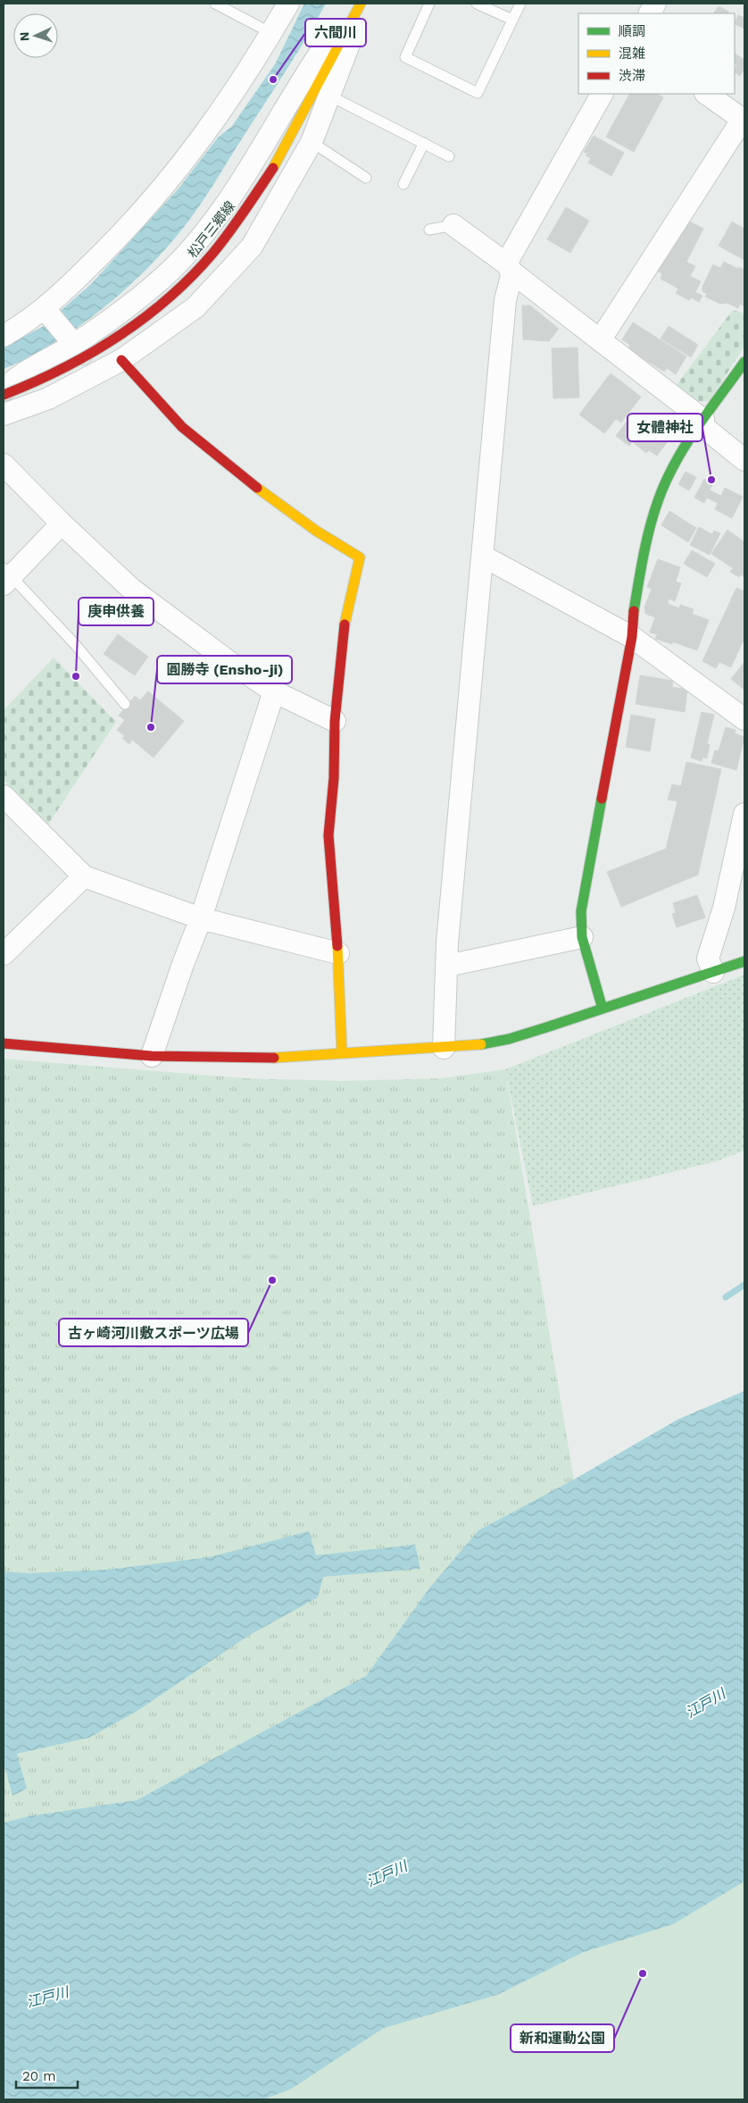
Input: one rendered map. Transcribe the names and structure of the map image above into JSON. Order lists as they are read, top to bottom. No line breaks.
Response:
{"streets":{"street":["松戸三郷線"]},"water":["江戸川"],"places":["六間川","女體神社","庚申供養","圓勝寺 (Ensho-ji)","古ヶ崎河川敷スポーツ広場","新和運動公園"],"legend":["順調","混雑","渋滞"],"scale_bar":"20 m","north":"left"}
